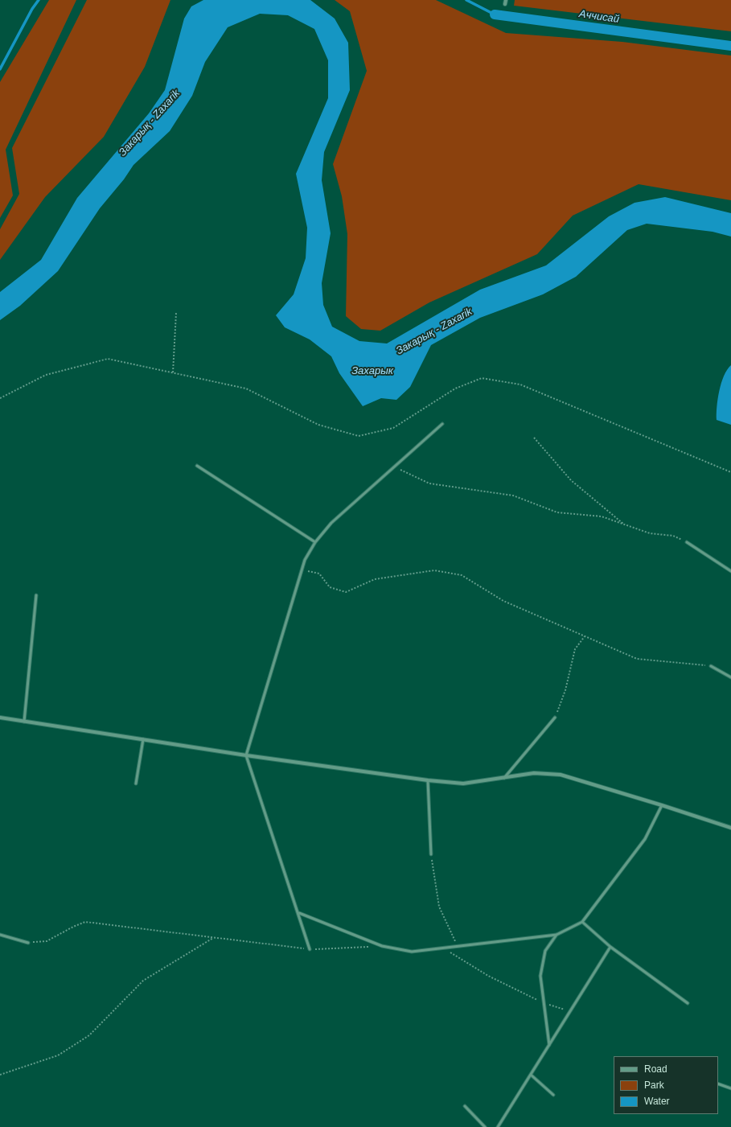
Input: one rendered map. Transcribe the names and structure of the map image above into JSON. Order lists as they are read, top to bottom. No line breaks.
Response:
{"water":["Аччисай","Закарық - Zaxarik","Захарык"],"legend":["Road","Park","Water"]}
